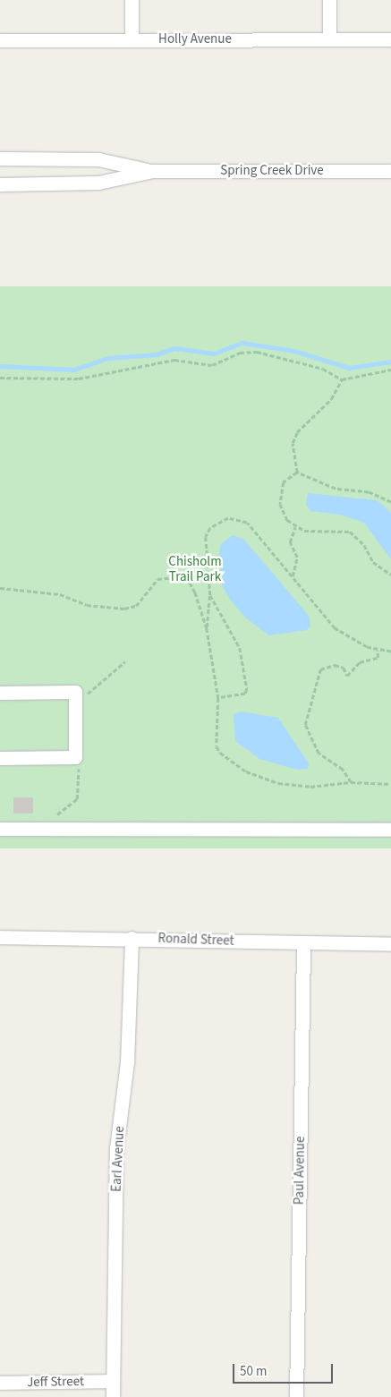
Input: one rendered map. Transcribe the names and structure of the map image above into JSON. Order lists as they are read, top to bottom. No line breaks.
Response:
{"streets":{"street":["Holly Avenue","Spring Creek Drive","Ronald Street","Earl Avenue","Paul Avenue","Jeff Street"]},"crossings":[["Ronald Street","Earl Avenue"],["Ronald Street","Paul Avenue"],["Earl Avenue","Jeff Street"]],"parks":["Chisholm Trail Park"],"scale_bar":"50 m"}
